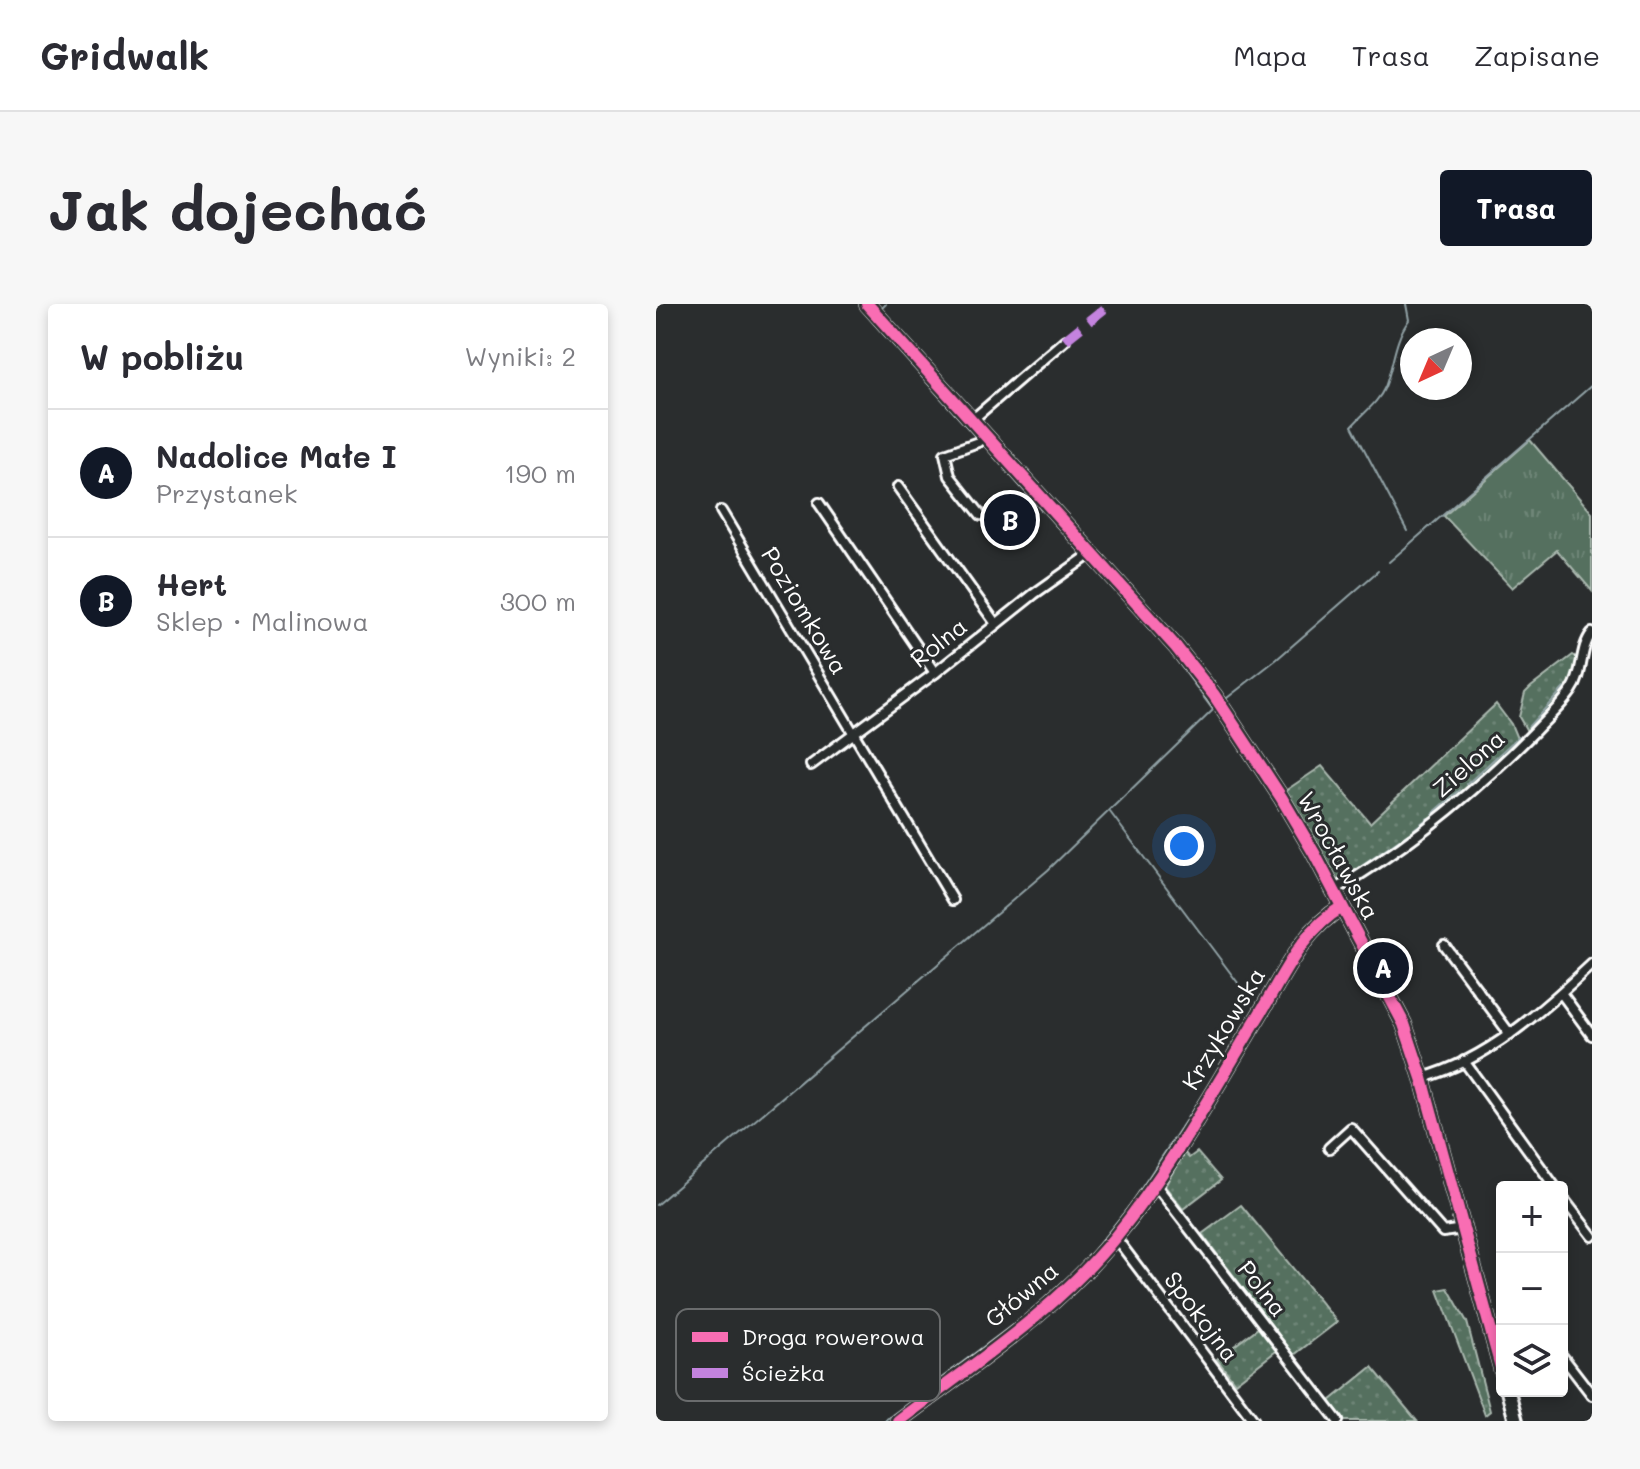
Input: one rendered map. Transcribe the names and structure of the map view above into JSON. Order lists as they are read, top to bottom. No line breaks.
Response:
{"streets":{"street":["Poziomkowa","Rolna","Zielona","Wrocławska","Krzykowska","Polna","Główna","Spokojna"]},"crossings":[["Poziomkowa","Rolna"],["Rolna","Wrocławska"],["Zielona","Wrocławska"],["Wrocławska","Krzykowska"],["Krzykowska","Polna"],["Krzykowska","Główna"],["Polna","Główna"],["Główna","Spokojna"]],"legend":["Droga rowerowa","Ścieżka"],"north":"bottom left","page":{"header":"Gridwalk","nav":["Mapa","Trasa","Zapisane"],"buttons":"Trasa","title":"Jak dojechać","heading":["W pobliżu","Wyniki: 2"],"list":[{"mark":"A","name":"Nadolice Małe I","note":"Przystanek","value":"190 m"},{"mark":"B","name":"Hert","note":"Sklep · Malinowa","value":"300 m"}],"pins":["B","A"],"map_buttons":["+","−"]}}
